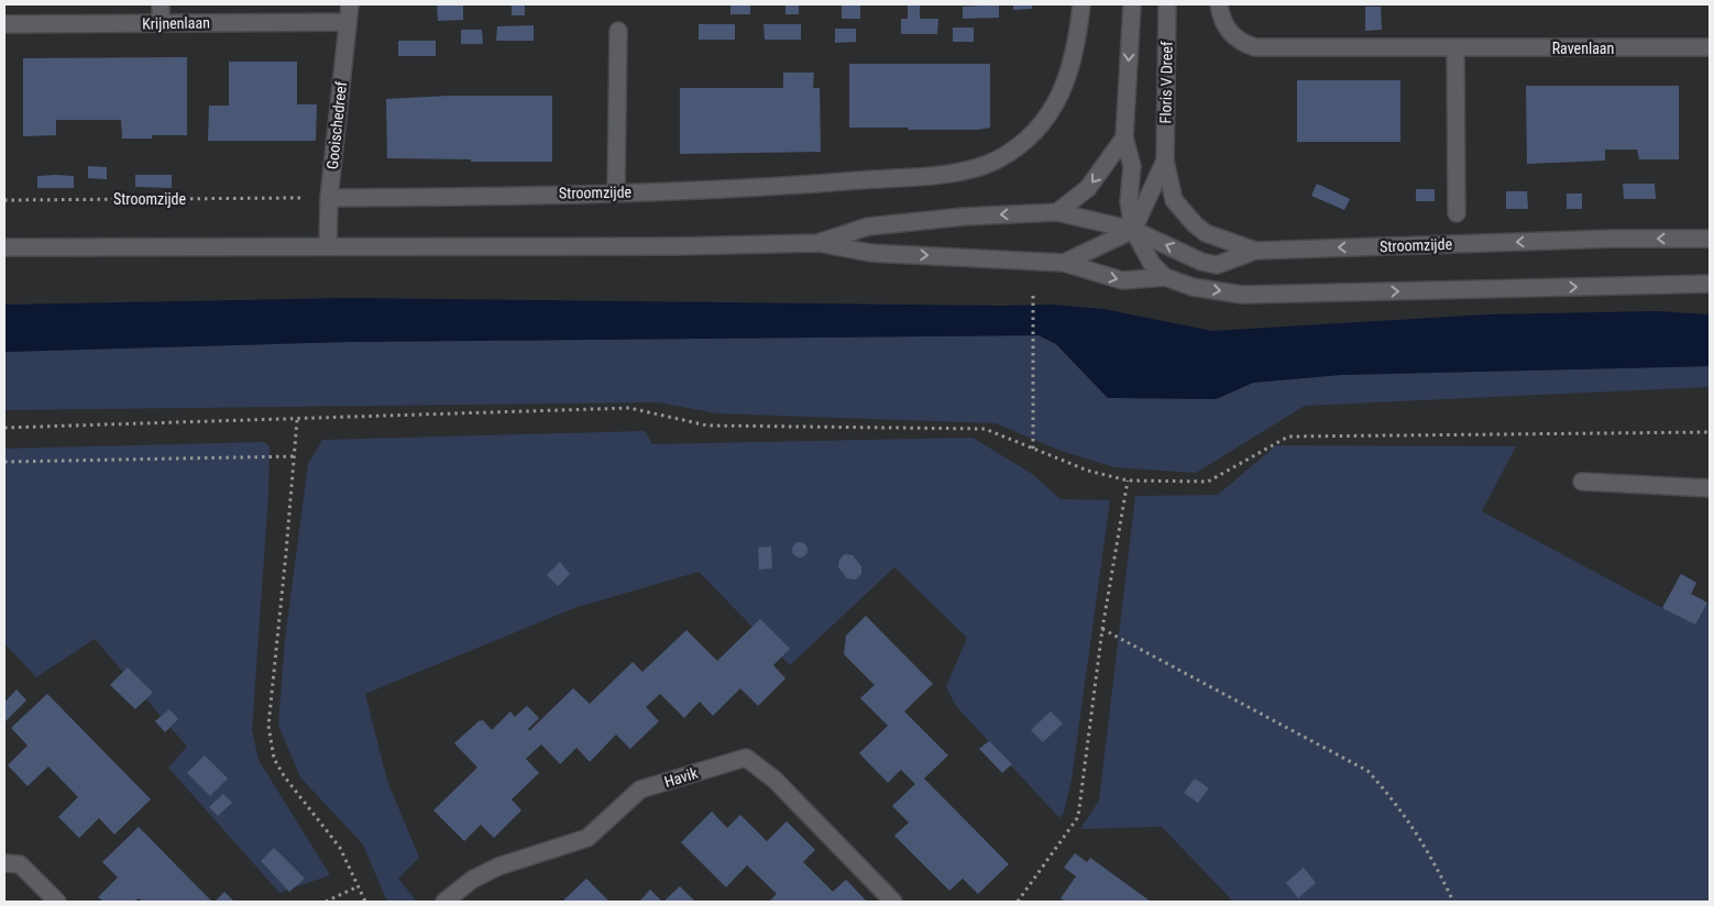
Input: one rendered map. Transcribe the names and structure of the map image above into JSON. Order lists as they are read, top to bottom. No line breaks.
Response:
{"streets":{"street":["Krijnenlaan","Ravenlaan","Floris V Dreef","Gooischedreef","Stroomzijde","Havik"]},"crossings":[["Krijnenlaan","Gooischedreef"],["Floris V Dreef","Stroomzijde"],["Gooischedreef","Stroomzijde"]]}
